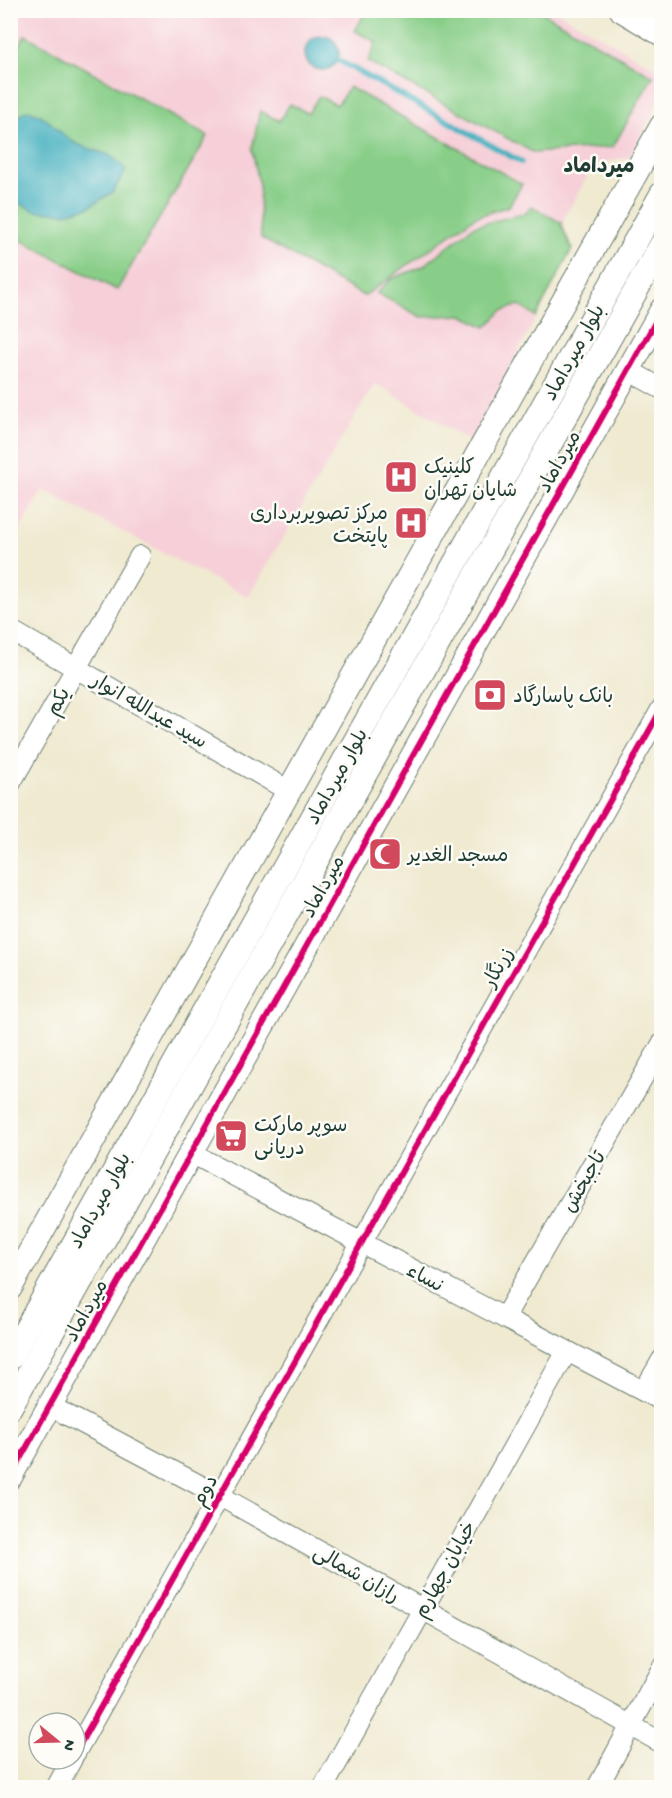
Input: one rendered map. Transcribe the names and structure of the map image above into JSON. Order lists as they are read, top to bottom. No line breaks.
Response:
{"streets":{"main road":["بلوار میرداماد","میرداماد"],"street":["یکم","سید عبدالله انوار","زرنگار","تاجبخش","نساء","دوم","خیابان چهارم","رازان شمالی"]},"crossings":[["میرداماد","نساء"],["میرداماد","رازان شمالی"],["یکم","سید عبدالله انوار"],["زرنگار","نساء"],["زرنگار","دوم"],["تاجبخش","نساء"],["نساء","دوم"],["نساء","خیابان چهارم"],["دوم","رازان شمالی"],["خیابان چهارم","رازان شمالی"]],"districts":["میرداماد"],"places":{"hospital":["کلینیک شایان تهران","مرکز تصویربرداری پایتخت"],"bank":["بانک پاسارگاد"],"mosque":["مسجد الغدیر"],"supermarket":["سوپر مارکت دریانی"]},"north":"right"}
